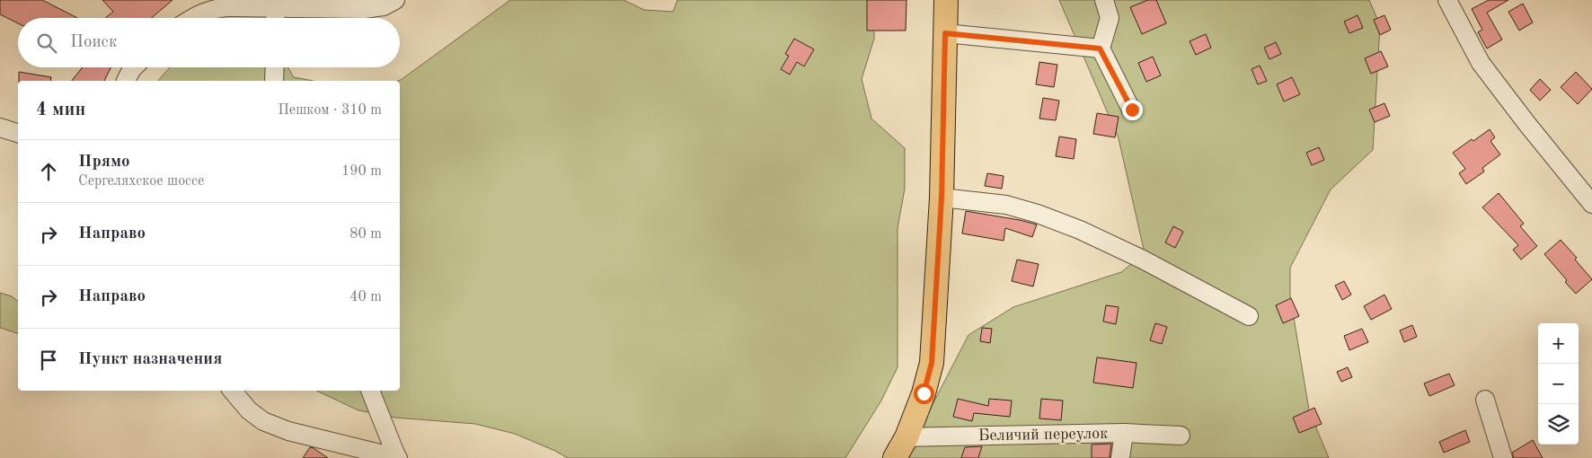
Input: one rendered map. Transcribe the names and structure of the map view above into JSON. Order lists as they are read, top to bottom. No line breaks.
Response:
{"streets":{"street":["Беличий переулок"]},"page":{"search":"Поиск","heading":["4 мин","Пешком · 310 m"],"list":[["Прямо","Сергеляхское шоссе","190 m"],["Направо","80 m"],["Направо","40 m"],"Пункт назначения"],"map_buttons":["+","−"]}}
